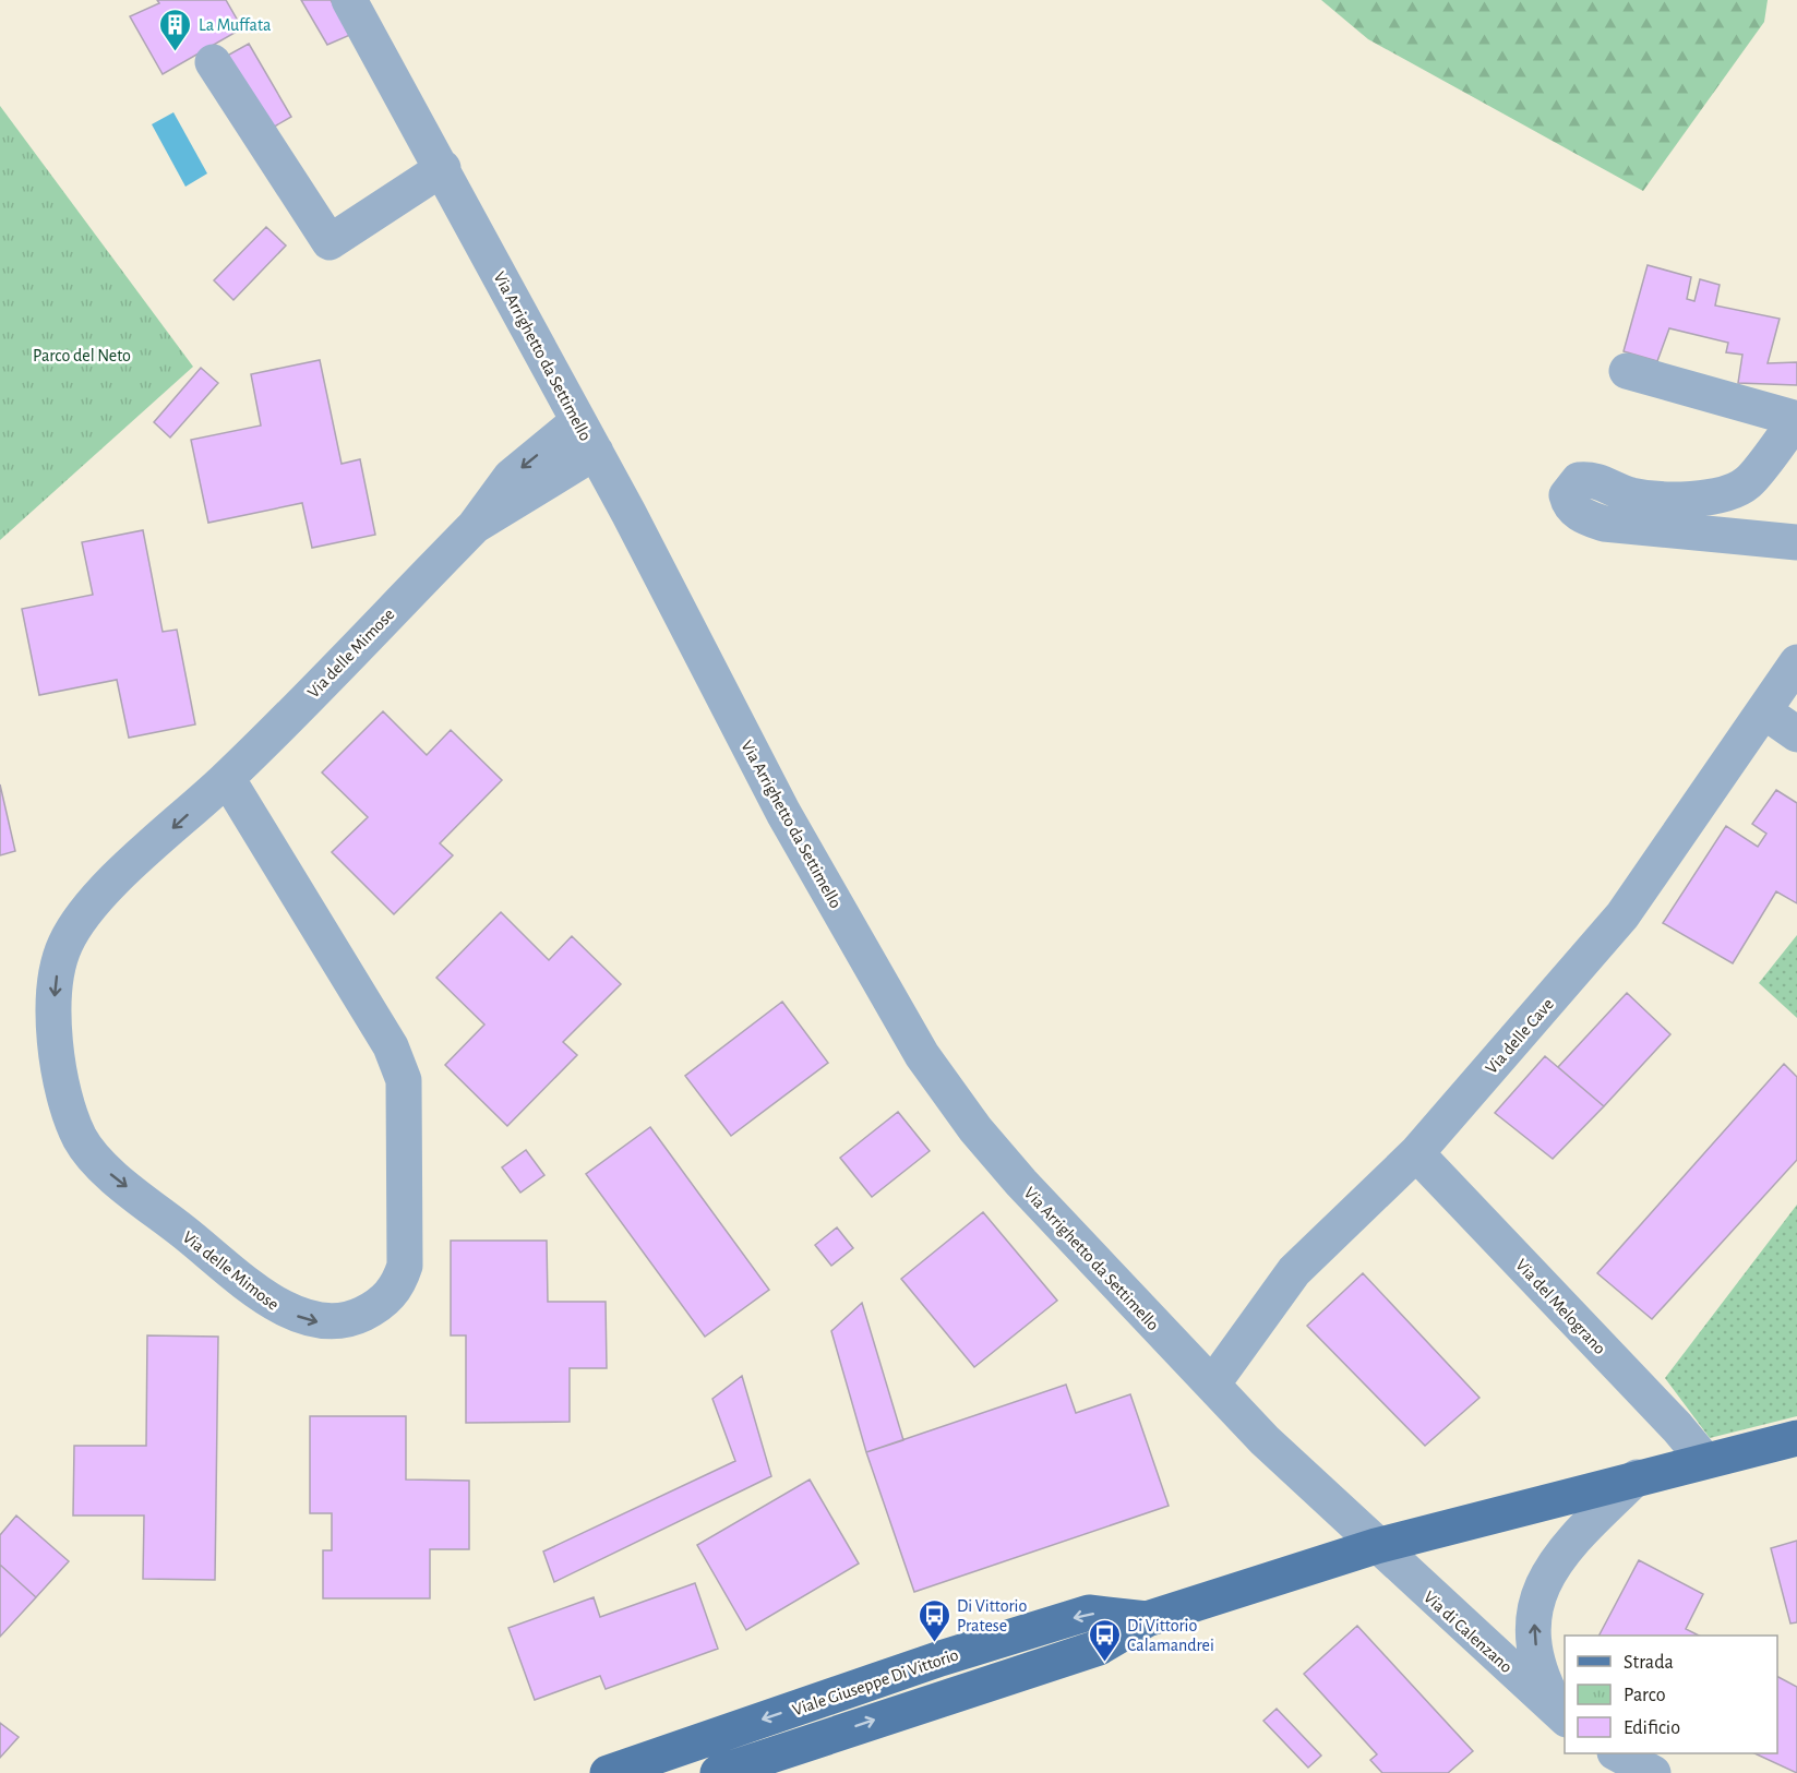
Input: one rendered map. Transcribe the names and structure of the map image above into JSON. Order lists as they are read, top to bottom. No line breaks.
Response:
{"streets":{"main road":["Viale Giuseppe Di Vittorio"],"street":["Via Arrighetto da Settimello","Via delle Mimose","Via delle Cave","Via del Melograno","Via di Calenzano"]},"crossings":[["Via Arrighetto da Settimello","Via delle Mimose"],["Via Arrighetto da Settimello","Via delle Cave"],["Via Arrighetto da Settimello","Via di Calenzano"],["Via Arrighetto da Settimello","Viale Giuseppe Di Vittorio"],["Via delle Cave","Via del Melograno"],["Via del Melograno","Viale Giuseppe Di Vittorio"],["Via di Calenzano","Viale Giuseppe Di Vittorio"]],"one_way":["Via di Calenzano"],"parks":["Parco del Neto"],"places":{"building":["La Muffata"],"bus stop":["Di Vittorio Pratese","Di Vittorio Calamandrei"]},"legend":["Strada","Parco","Edificio"]}
